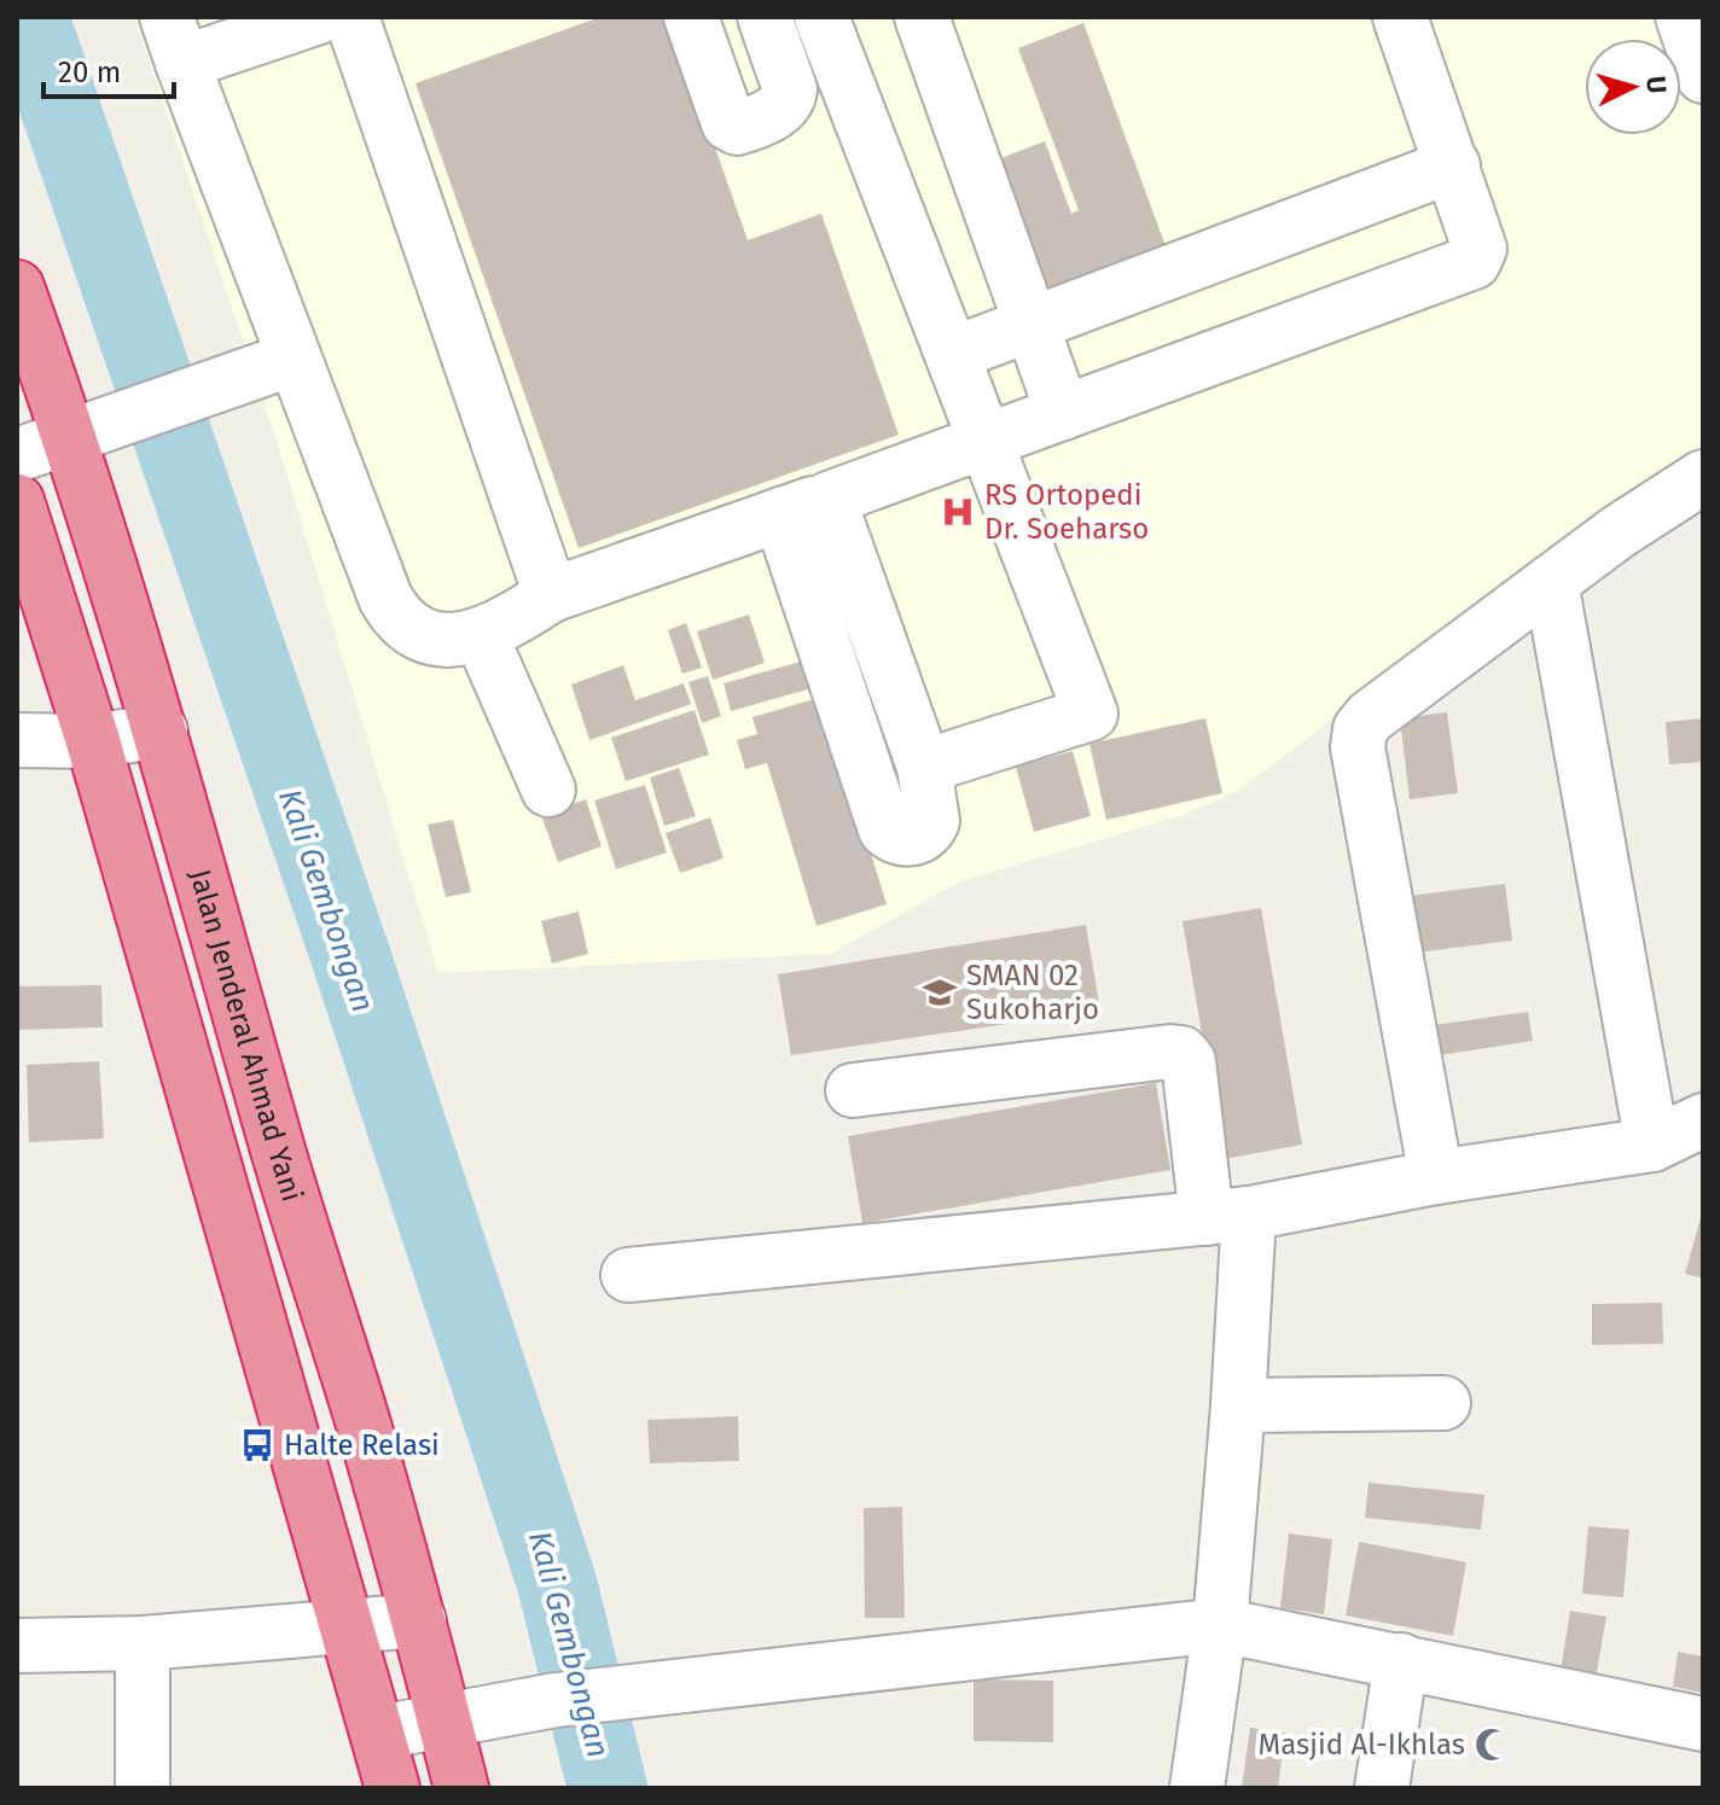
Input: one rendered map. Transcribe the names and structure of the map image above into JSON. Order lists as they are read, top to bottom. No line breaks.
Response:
{"streets":{"highway":["Jalan Jenderal Ahmad Yani"]},"water":["Kali Gembongan"],"places":{"hospital":["RS Ortopedi Dr. Soeharso"],"school or university":["SMAN 02 Sukoharjo"],"bus stop":["Halte Relasi"],"mosque":["Masjid Al-Ikhlas"]},"scale_bar":"20 m","north":"right"}
